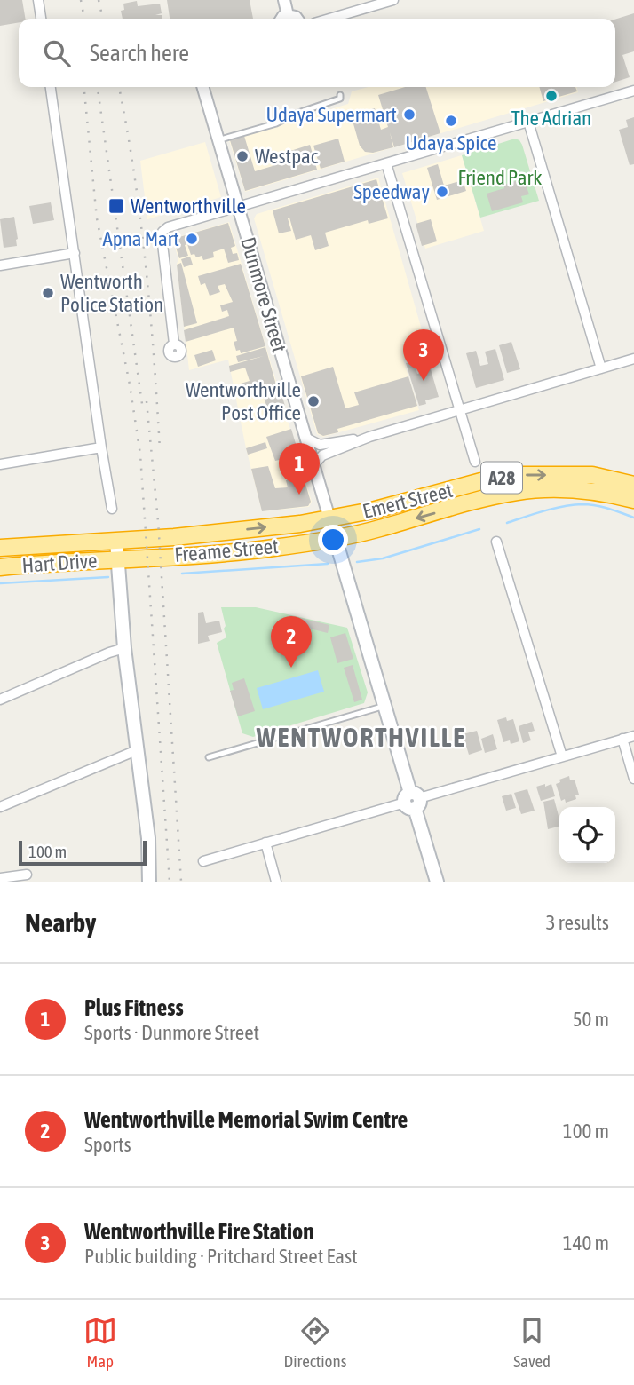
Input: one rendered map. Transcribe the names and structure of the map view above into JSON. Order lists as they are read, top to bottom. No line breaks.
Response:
{"streets":{"highway":["A28","Emert Street","Freame Street","Hart Drive"],"main road":["Dunmore Street"]},"crossings":[["Dunmore Street","Emert Street"],["Dunmore Street","Freame Street"],["Emert Street","Freame Street"],["Freame Street","Hart Drive"]],"districts":["WENTWORTHVILLE"],"parks":["Friend Park"],"places":{"other":["The Adrian","Udaya Supermart","Udaya Spice","Westpac","Speedway","Apna Mart","Wentworth Police Station","Wentworthville Post Office"],"transit":["Wentworthville"]},"scale_bar":"100 m","page":{"search":"Search here","pins":["3","1","2"],"scale":"100 m","heading":["Nearby","3 results"],"list":[{"mark":"1","name":"Plus Fitness","note":"Sports · Dunmore Street","value":"50 m"},{"mark":"2","name":"Wentworthville Memorial Swim Centre","note":"Sports","value":"100 m"},{"mark":"3","name":"Wentworthville Fire Station","note":"Public building · Pritchard Street East","value":"140 m"}],"nav":["Map","Directions","Saved"]}}
